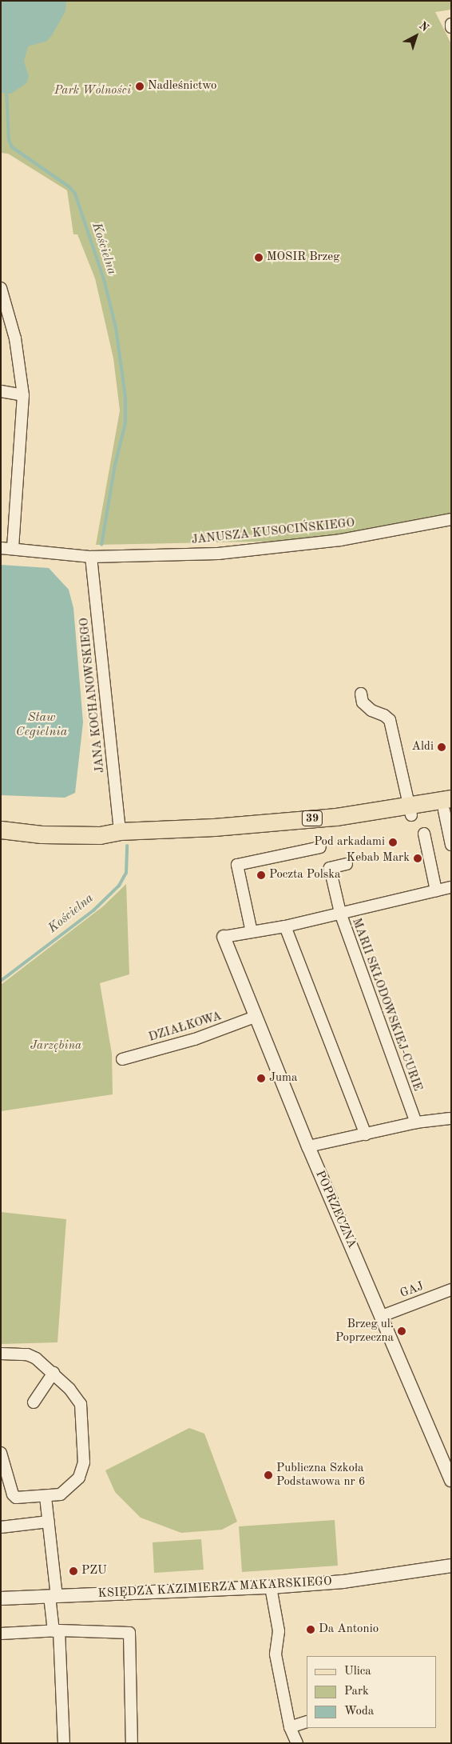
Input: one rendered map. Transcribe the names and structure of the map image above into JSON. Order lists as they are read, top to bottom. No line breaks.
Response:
{"streets":{"main road":["39"],"street":["JANUSZA KUSOCIŃSKIEGO","JANA KOCHANOWSKIEGO","MARII SKŁODOWSKIEJ-CURIE","DZIAŁKOWA","POPRZECZNA","GAJ","KSIĘDZA KAZIMIERZA MAKARSKIEGO"]},"crossings":[["JANUSZA KUSOCIŃSKIEGO","JANA KOCHANOWSKIEGO"],["JANA KOCHANOWSKIEGO","39"],["DZIAŁKOWA","POPRZECZNA"],["POPRZECZNA","GAJ"]],"water":["Kościelna","Staw Cegielnia"],"parks":["Park Wolności","Jarzębina"],"places":["Nadleśnictwo","MOSIR Brzeg","Aldi","Pod arkadami","Kebab Mark","Poczta Polska","Juma","Brzeg ul. Poprzeczna","Publiczna Szkoła Podstawowa nr 6","PZU","Da Antonio"],"legend":["Ulica","Park","Woda"],"north":"top right"}
